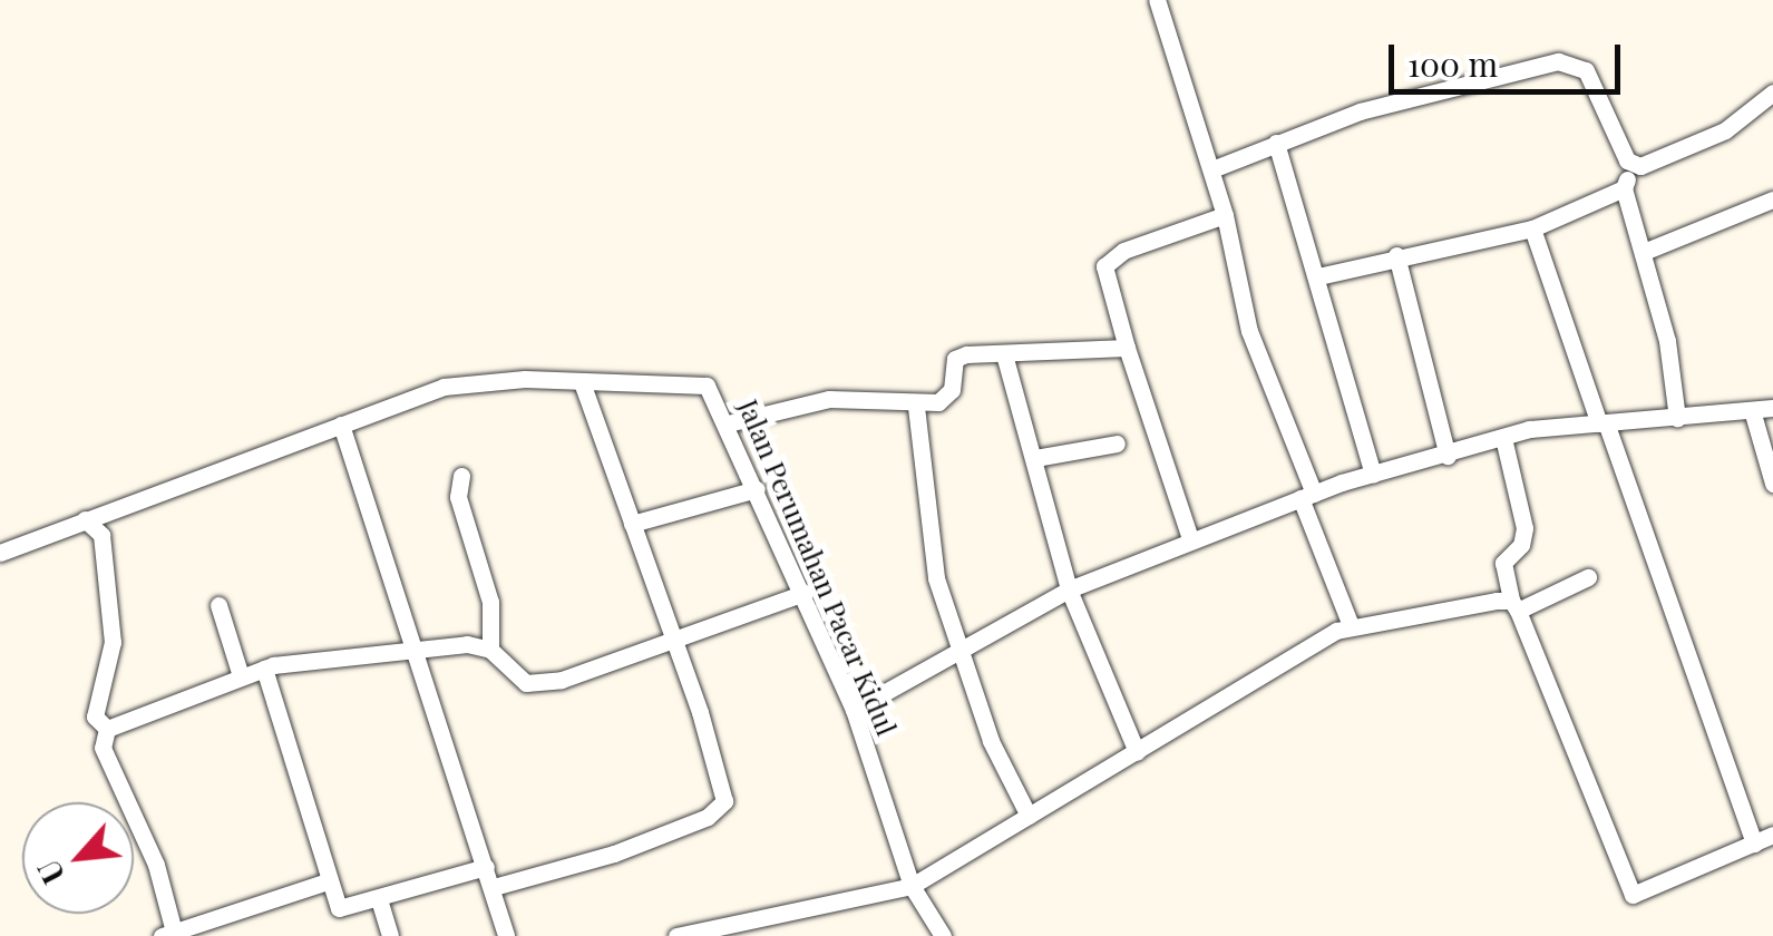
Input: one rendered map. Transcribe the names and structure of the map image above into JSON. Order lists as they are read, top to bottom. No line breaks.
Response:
{"streets":{"street":["Jalan Perumahan Pacar Kidul"]},"scale_bar":"100 m","north":"bottom left"}
